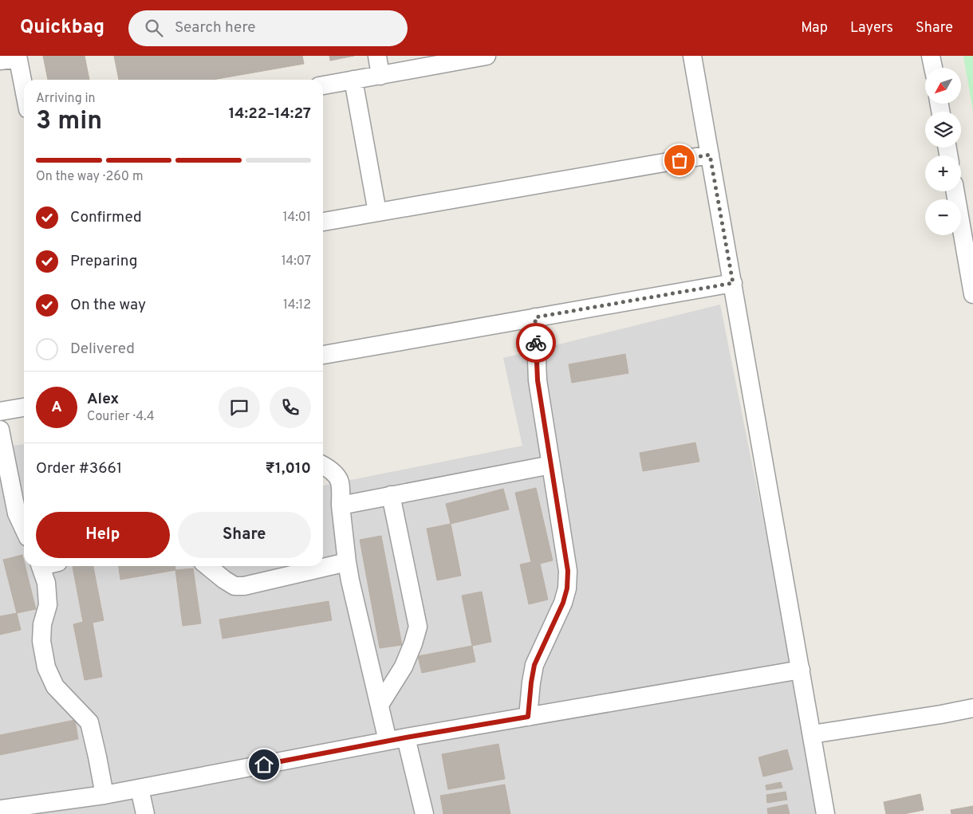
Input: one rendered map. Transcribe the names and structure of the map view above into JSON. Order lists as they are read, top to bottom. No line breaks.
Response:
{"north":"bottom left","page":{"header":"Quickbag","search":"Search here","nav":["Map","Layers","Share"],"map_buttons":["+","−"],"heading":["3 min","Arriving in","14:22–14:27"],"panel":["Alex","Courier · 4.4","Order #3661","₹1,010"],"bar":"On the way · 260 m","list":[["Confirmed","14:01"],["Preparing","14:07"],["On the way","14:12"],"Delivered"],"round":"A","buttons":["Help","Share"]}}
